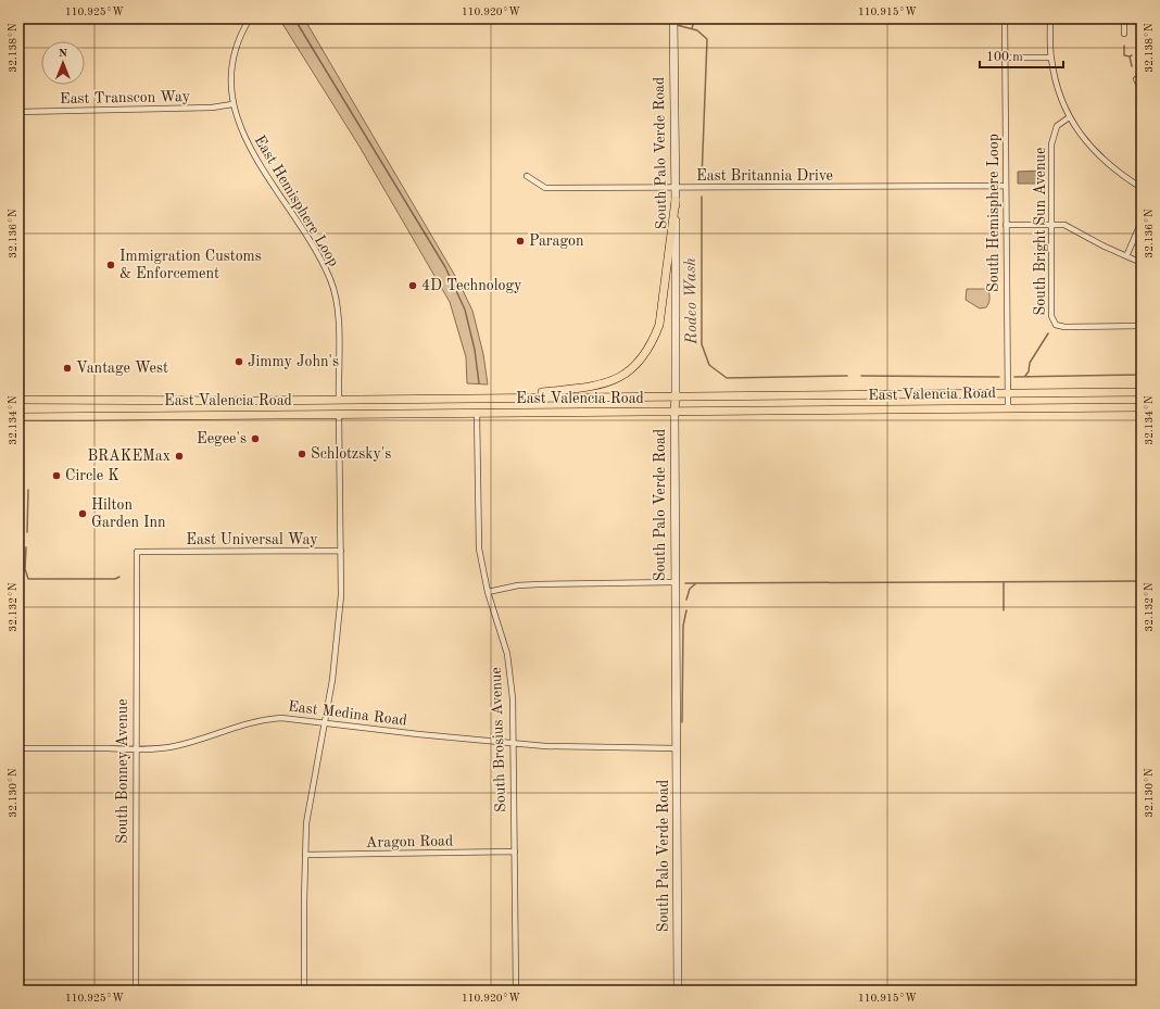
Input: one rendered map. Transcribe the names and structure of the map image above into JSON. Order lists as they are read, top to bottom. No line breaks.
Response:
{"streets":{"main road":["South Palo Verde Road","East Valencia Road"],"street":["East Transcon Way","East Britannia Drive","East Hemisphere Loop","South Hemisphere Loop","South Bright Sun Avenue","East Universal Way","East Medina Road","South Brosius Avenue","South Bonney Avenue","Aragon Road"]},"crossings":[["East Transcon Way","East Hemisphere Loop"],["South Palo Verde Road","East Britannia Drive"],["South Palo Verde Road","East Valencia Road"],["South Palo Verde Road","East Medina Road"],["East Britannia Drive","South Hemisphere Loop"],["East Hemisphere Loop","East Valencia Road"],["South Hemisphere Loop","East Valencia Road"],["East Valencia Road","South Brosius Avenue"],["East Universal Way","South Bonney Avenue"],["East Medina Road","South Brosius Avenue"],["East Medina Road","South Bonney Avenue"],["South Brosius Avenue","Aragon Road"]],"water":["Rodeo Wash"],"places":["Paragon","Immigration Customs & Enforcement","4D Technology","Jimmy John's","Vantage West","Eegee's","Schlotzsky's","BRAKEMax","Circle K","Hilton Garden Inn"],"scale_bar":"100 m","north":"top","coordinates":["110.925°W","110.920°W","110.915°W","32.138°N","32.136°N","32.134°N","32.132°N","32.130°N"]}
